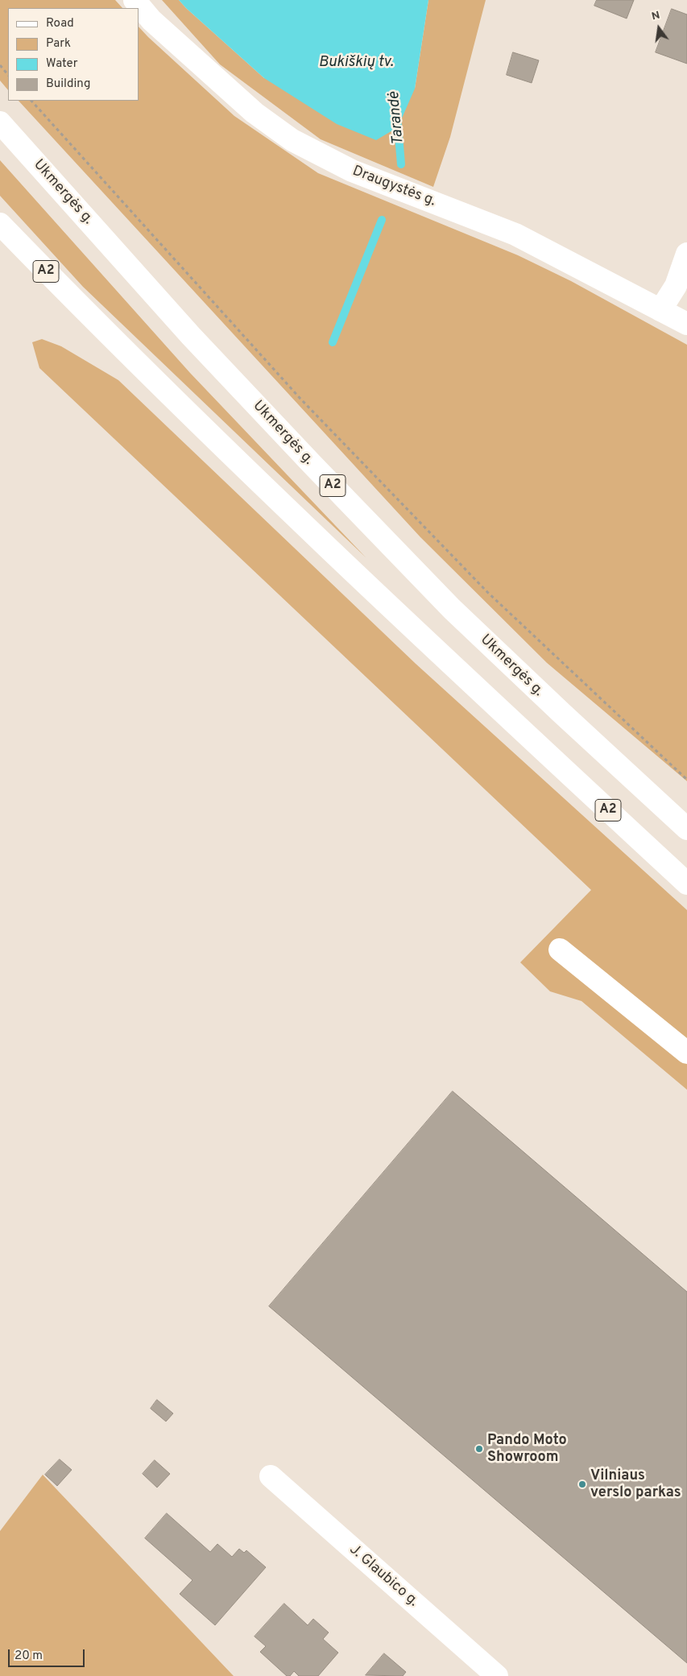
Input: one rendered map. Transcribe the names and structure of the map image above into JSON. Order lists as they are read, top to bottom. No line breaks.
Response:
{"streets":{"main road":["Draugystės g.","Ukmergės g.","A2","J. Glaubico g."]},"water":["Bukiškių tv.","Tarandė"],"places":["Pando Moto Showroom","Vilniaus verslo parkas"],"legend":["Road","Park","Water","Building"],"scale_bar":"20 m","north":"top"}
